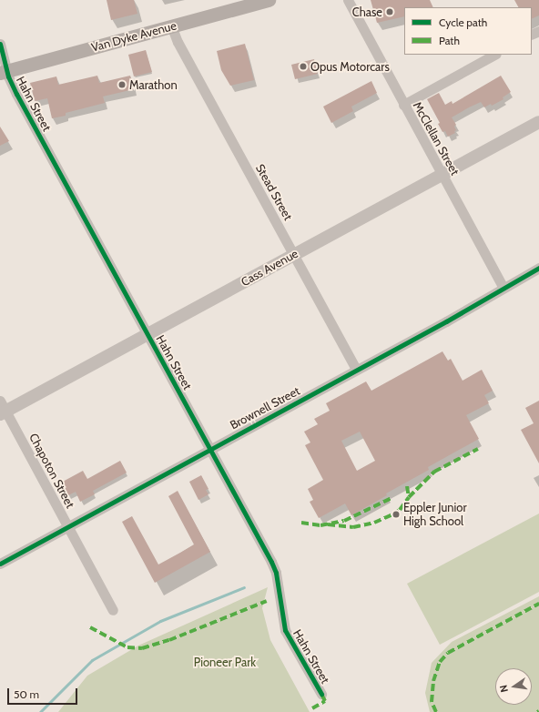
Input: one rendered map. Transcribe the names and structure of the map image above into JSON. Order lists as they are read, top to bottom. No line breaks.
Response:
{"streets":{"main road":["Van Dyke Avenue"],"street":["Hahn Street","McClellan Street","Stead Street","Cass Avenue","Brownell Street","Chapoton Street"]},"crossings":[["Van Dyke Avenue","Hahn Street"],["Van Dyke Avenue","Stead Street"],["Hahn Street","Cass Avenue"],["Hahn Street","Brownell Street"],["McClellan Street","Cass Avenue"],["McClellan Street","Brownell Street"],["Stead Street","Cass Avenue"],["Stead Street","Brownell Street"],["Cass Avenue","Chapoton Street"],["Brownell Street","Chapoton Street"]],"parks":["Pioneer Park"],"places":["Chase","Opus Motorcars","Marathon","Eppler Junior High School"],"legend":["Cycle path","Path"],"scale_bar":"50 m","north":"left"}
